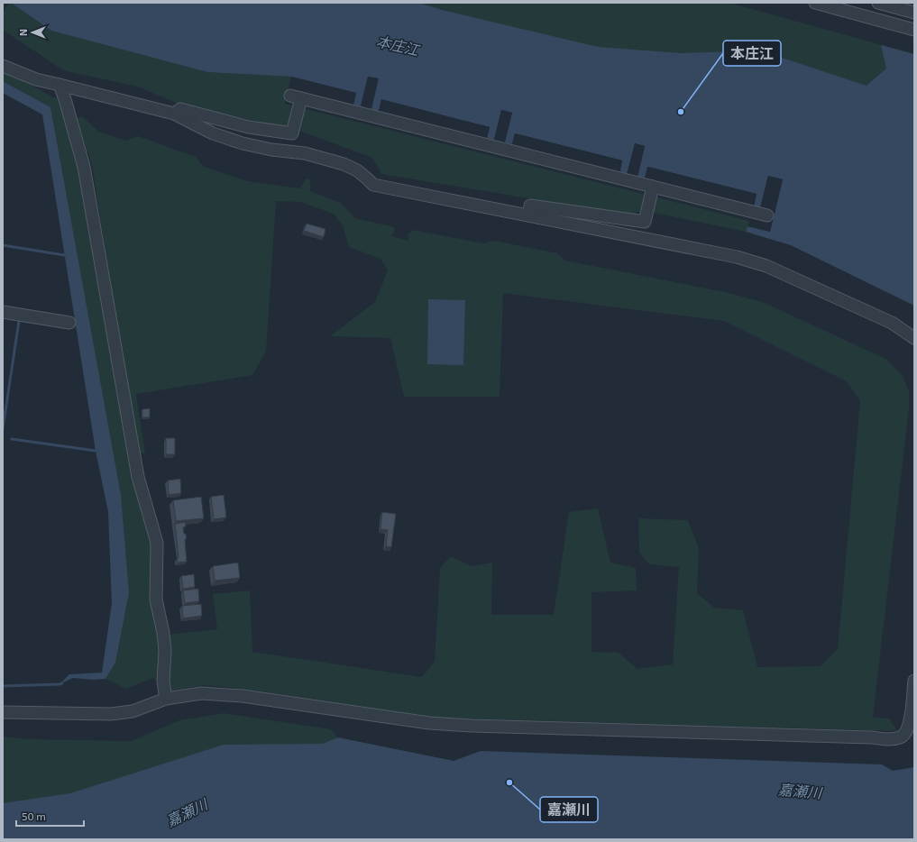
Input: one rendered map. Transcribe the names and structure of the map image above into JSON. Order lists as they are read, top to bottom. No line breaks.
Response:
{"water":["本庄江","嘉瀬川"],"places":["本庄江","嘉瀬川"],"scale_bar":"50 m","north":"left"}
